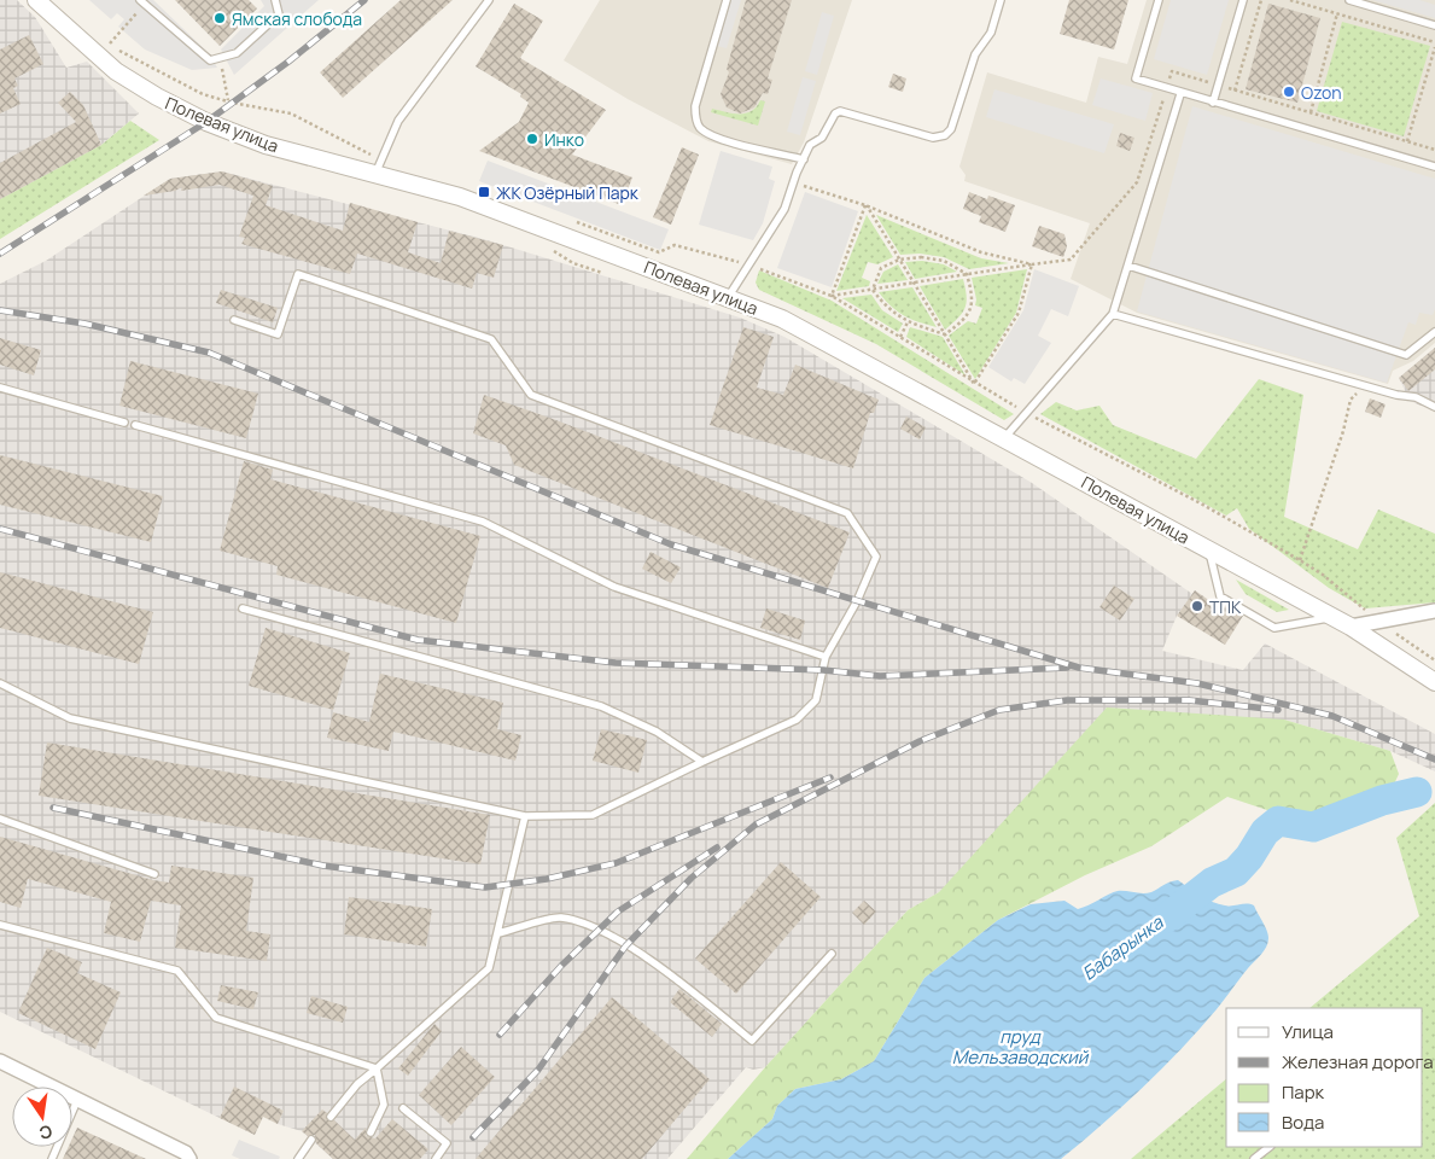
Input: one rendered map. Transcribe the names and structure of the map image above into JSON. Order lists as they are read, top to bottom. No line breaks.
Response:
{"streets":{"street":["Полевая улица"]},"water":["Бабарынка","пруд Мельзаводский"],"places":{"other":["Ямская слобода","Ozon","Инко","ТПК"],"transit":["ЖК Озёрный Парк"]},"legend":["Улица","Железная дорога","Парк","Вода"],"north":"bottom"}
